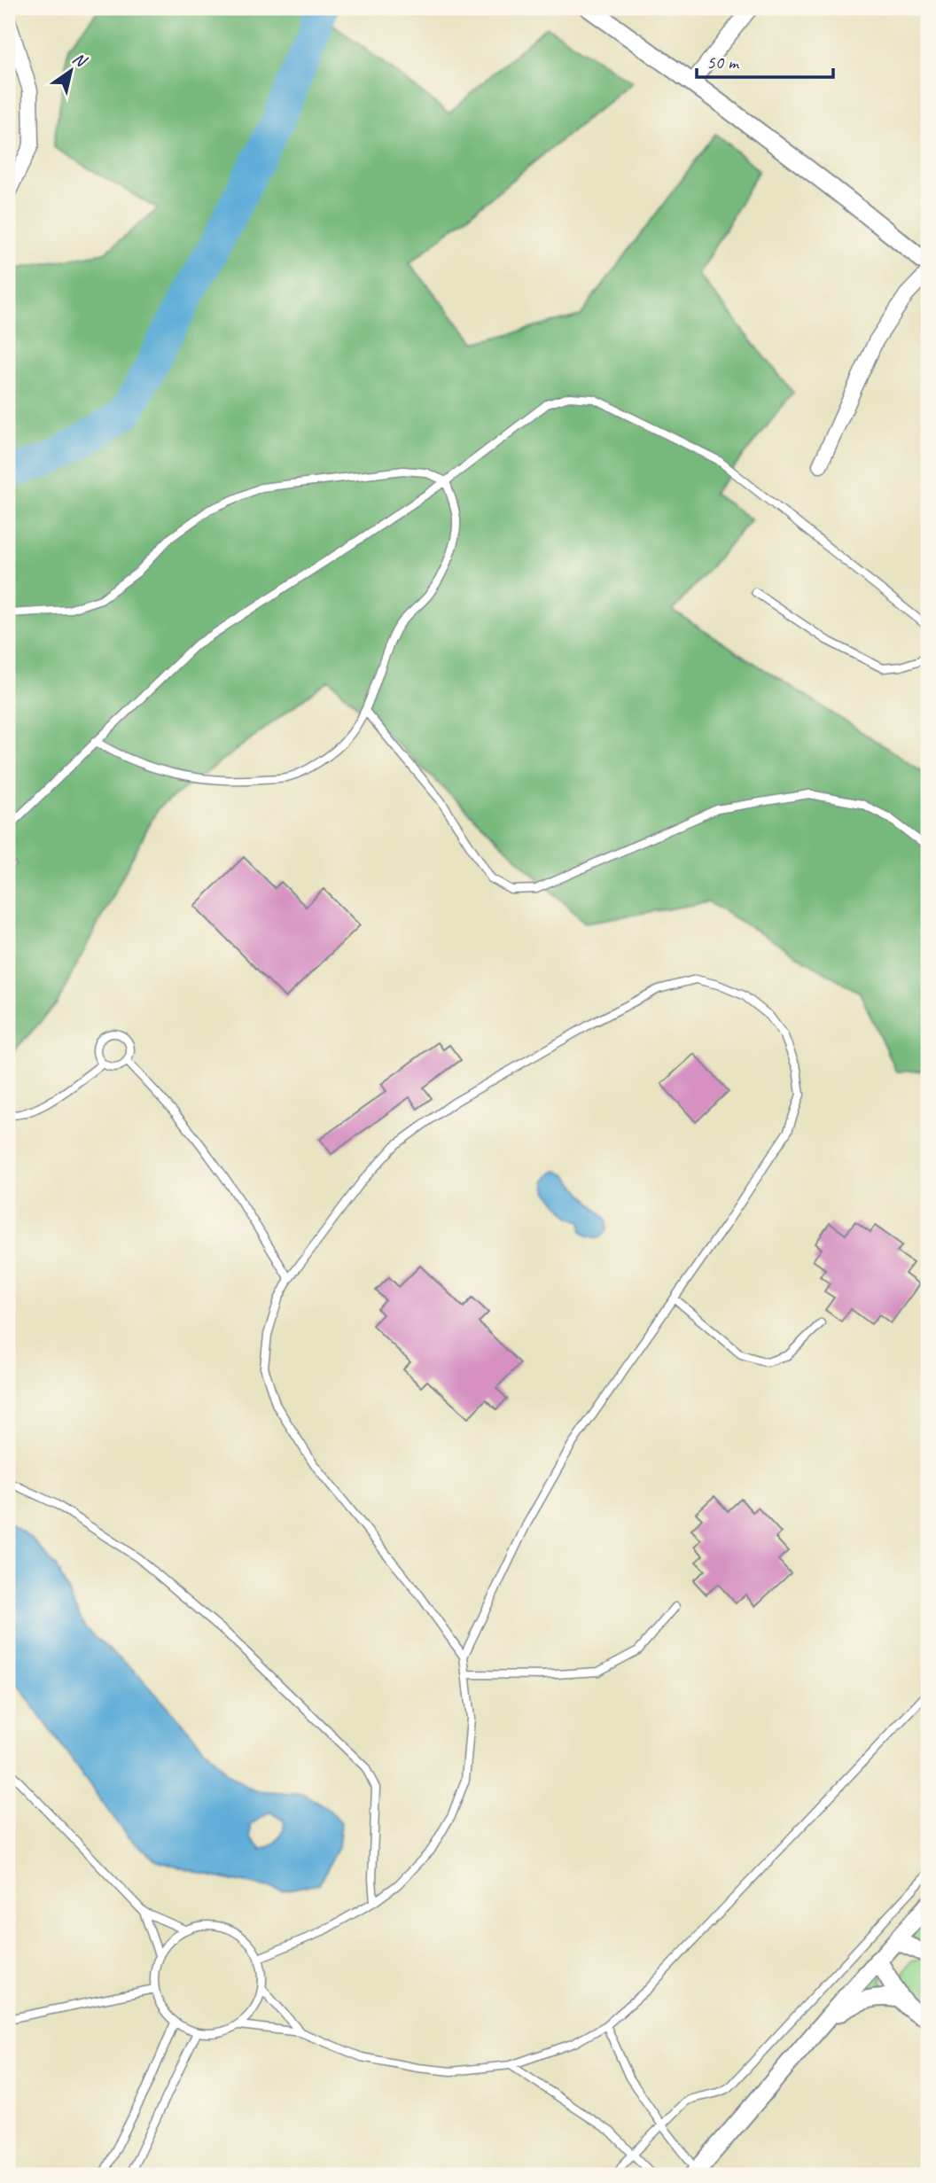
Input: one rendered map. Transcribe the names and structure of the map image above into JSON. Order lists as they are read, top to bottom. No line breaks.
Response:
{"scale_bar":"50 m","north":"top right"}
